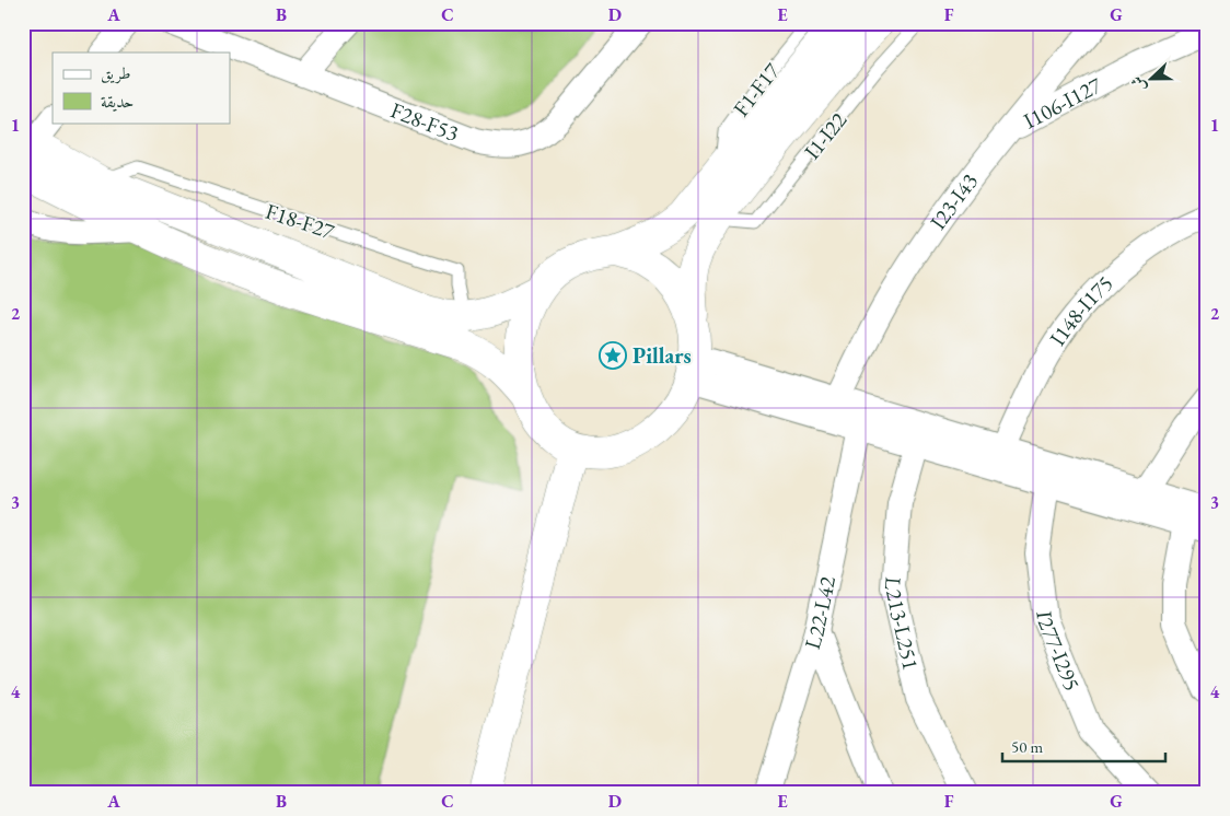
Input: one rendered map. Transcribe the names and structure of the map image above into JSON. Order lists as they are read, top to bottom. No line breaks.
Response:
{"streets":{"street":["I106-I127","F28-F53","I23-I43","I148-I175","L22-L42","L213-L251","I277-I295"],"lane":["F1-F17","I1-I22","F18-F27"]},"crossings":[["I106-I127","I23-I43"]],"places":{"place":["Pillars"]},"legend":["طريق","حديقة"],"scale_bar":"50 m","north":"left","grid":{"columns":["A","B","C","D","E","F","G"],"rows":["1","2","3","4"]}}
